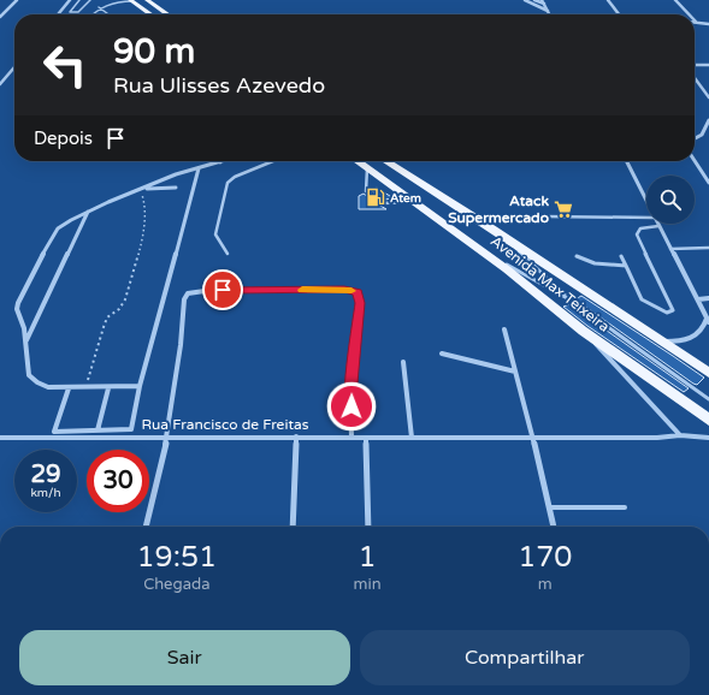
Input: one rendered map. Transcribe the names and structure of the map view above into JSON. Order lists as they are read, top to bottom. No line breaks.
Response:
{"streets":{"main road":["Avenida Max Teixeira"],"street":["Rua Francisco de Freitas"]},"places":{"fuel station":["Atem"],"supermarket":["Atack Supermercado"]},"page":{"turn":["90 m","Rua Ulisses Azevedo"],"then":"Depois","speed":"29 km/h","limit":"30","eta":["19:51","Chegada","1","min","170","m"],"buttons":["Sair","Compartilhar"]}}
